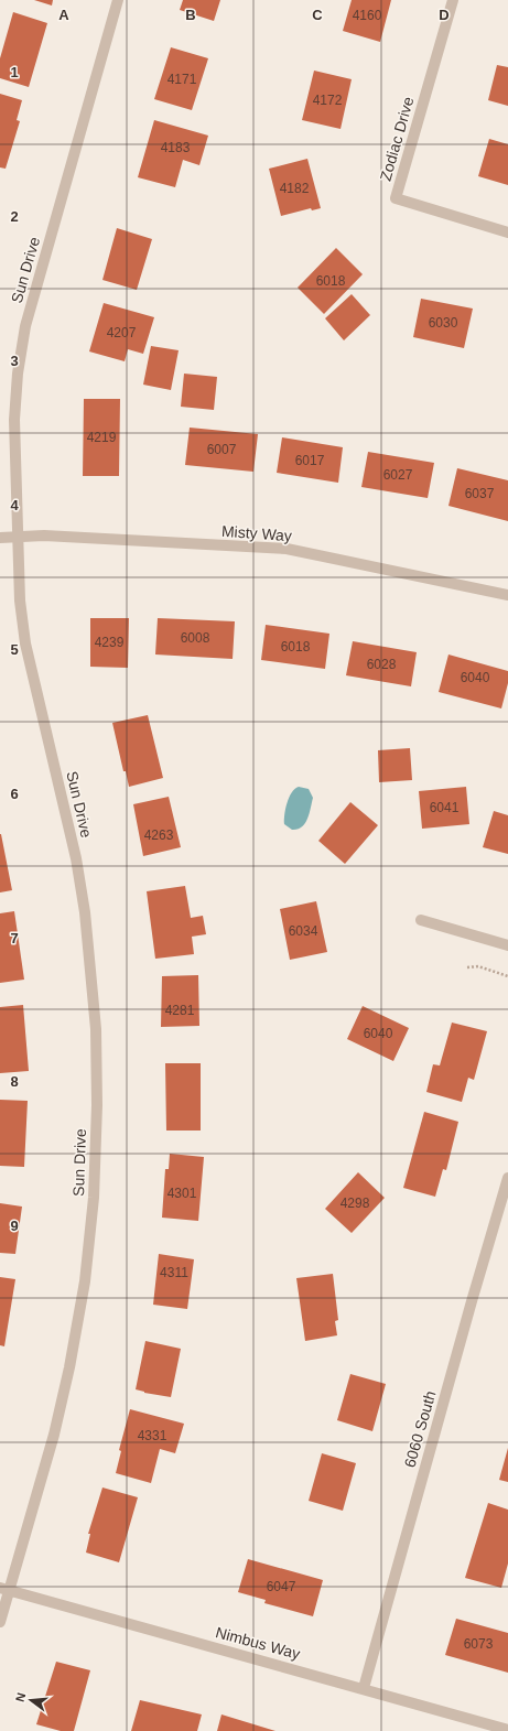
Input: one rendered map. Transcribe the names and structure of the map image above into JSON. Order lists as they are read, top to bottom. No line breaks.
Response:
{"streets":{"street":["Zodiac Drive","Sun Drive","Misty Way","6060 South","Nimbus Way"]},"crossings":[["Sun Drive","Misty Way"],["Sun Drive","Nimbus Way"],["6060 South","Nimbus Way"]],"house_numbers":["4160","4171","4172","4183","4182","6018","6030","4207","4219","6007","6017","6027","6037","6008","4239","6018","6028","6040","6041","4263","6034","4281","6040","4301","4298","4311","4331","6047","6073"],"north":"left","grid":{"columns":["A","B","C","D"],"rows":["1","2","3","4","5","6","7","8","9"]}}
